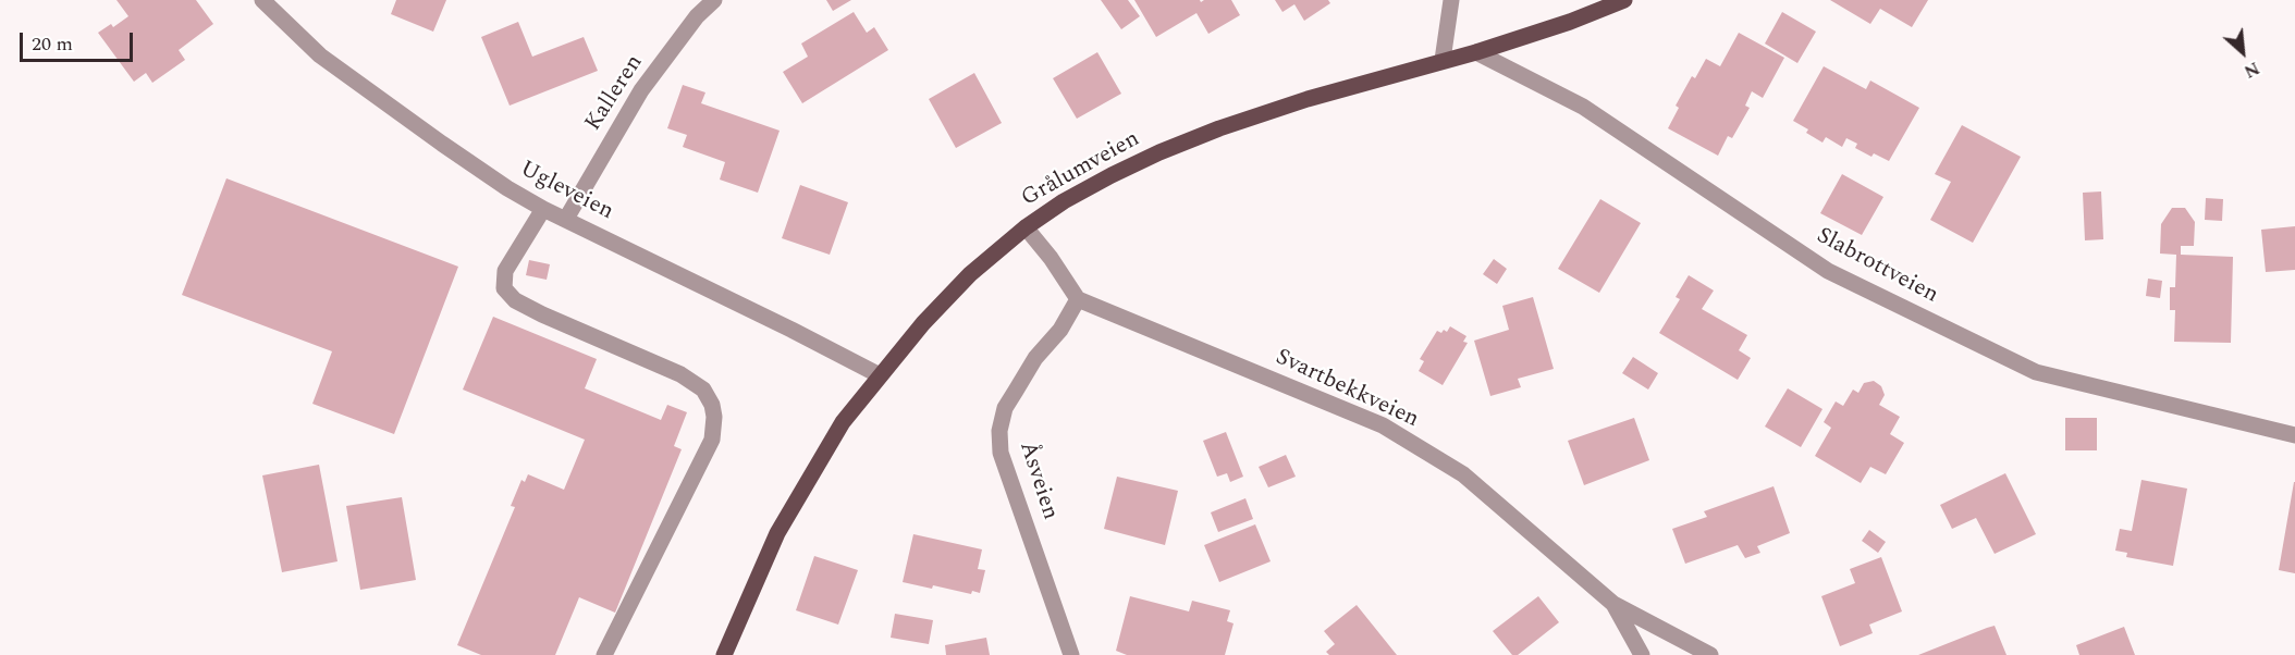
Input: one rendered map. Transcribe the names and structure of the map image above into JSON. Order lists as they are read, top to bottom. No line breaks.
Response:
{"streets":{"main road":["Grålumveien"],"street":["Kalleren","Ugleveien","Slabrottveien","Svartbekkveien","Åsveien"]},"crossings":[["Kalleren","Ugleveien"],["Grålumveien","Ugleveien"],["Grålumveien","Slabrottveien"],["Svartbekkveien","Åsveien"]],"scale_bar":"20 m","north":"bottom right"}
